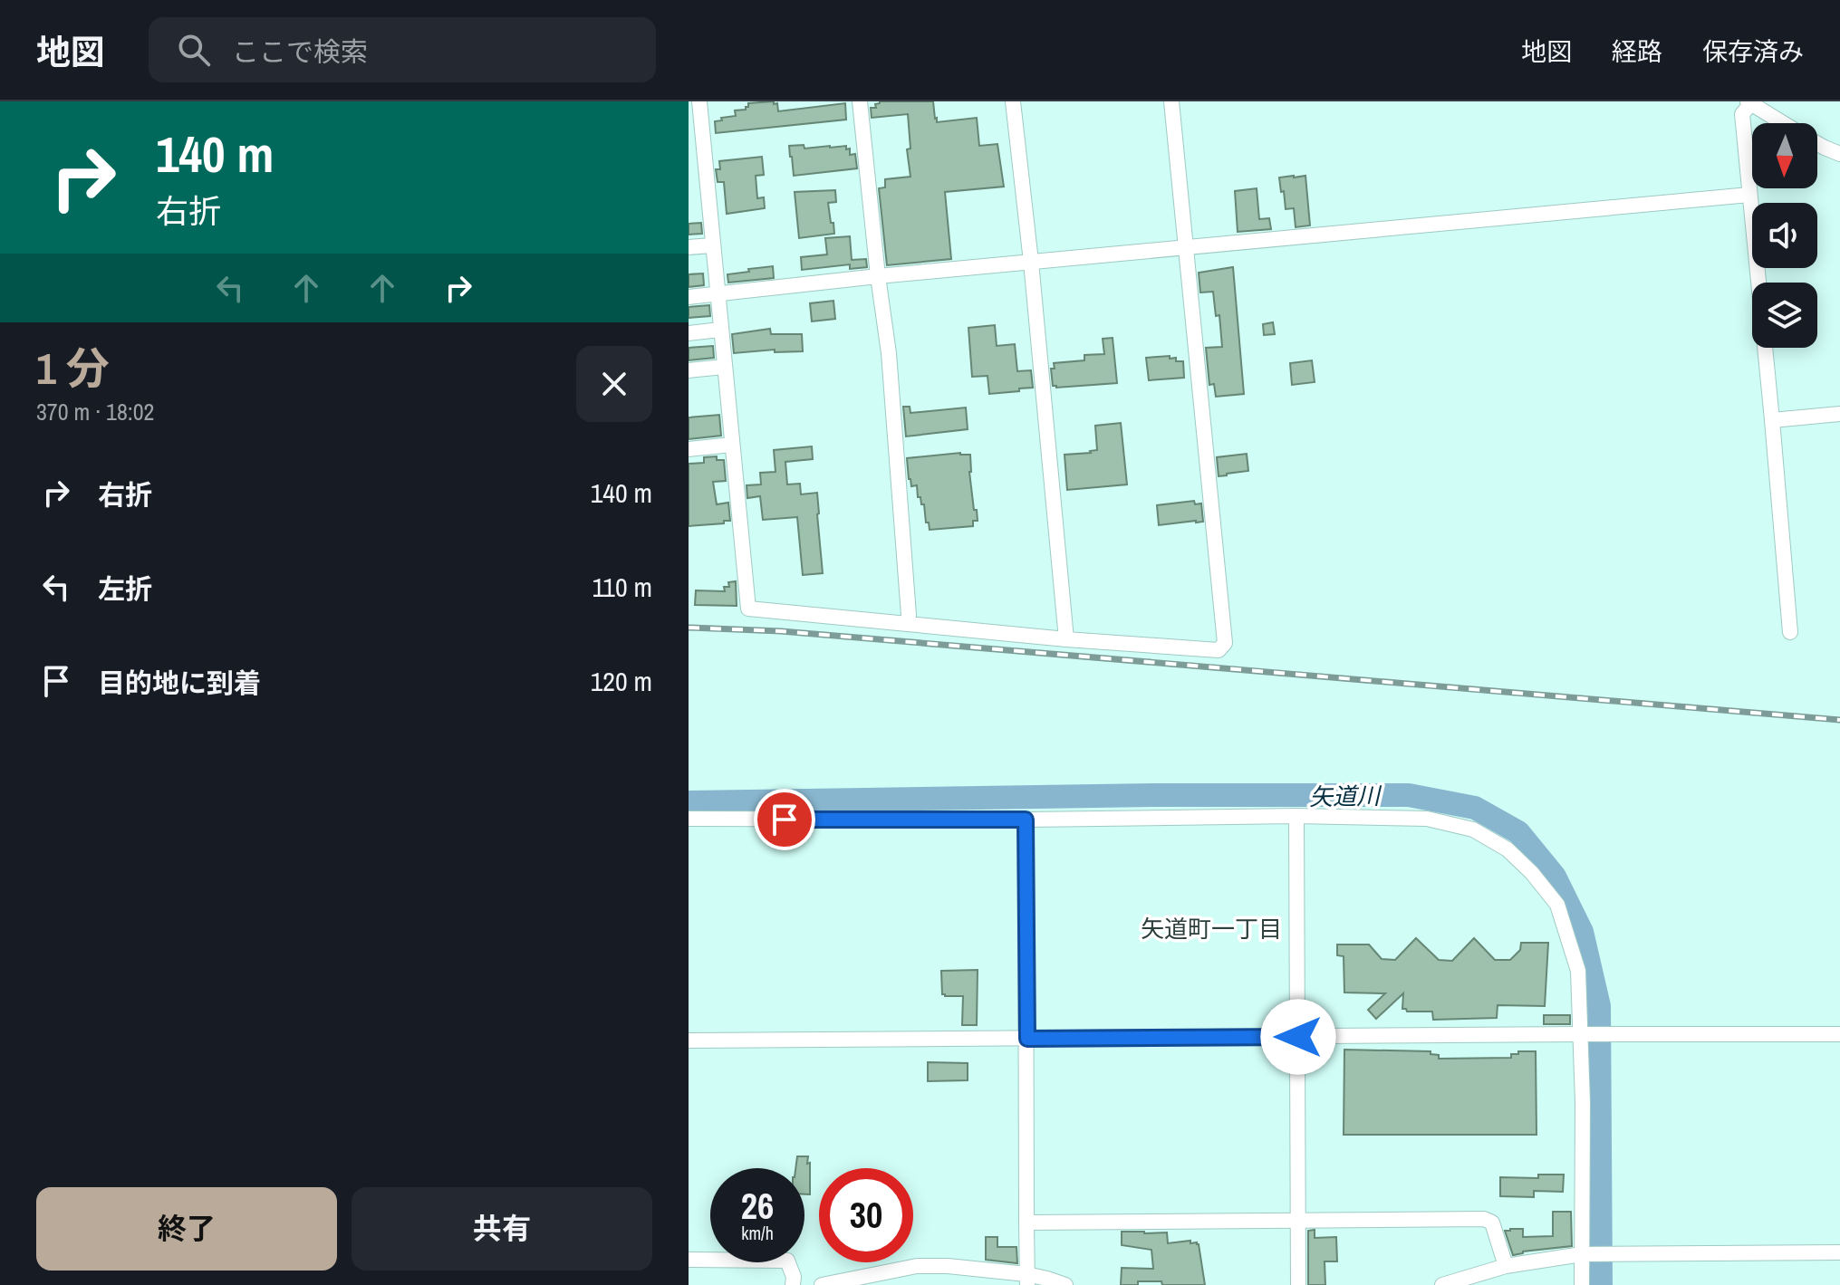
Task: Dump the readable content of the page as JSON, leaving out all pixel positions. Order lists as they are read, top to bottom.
{
  "districts": ["矢道町一丁目"],
  "water": ["矢道川"],
  "north": "bottom",
  "page": {
    "header": "地図",
    "search": "ここで検索",
    "nav": ["地図", "経路", "保存済み"],
    "turn": ["140 m", "右折"],
    "heading": ["1 分", "370 m · 18:02"],
    "list": [
      {
        "name": "右折",
        "value": "140 m"
      },
      {
        "name": "左折",
        "value": "110 m"
      },
      {
        "name": "目的地に到着",
        "value": "120 m"
      }
    ],
    "speed": "26 km/h",
    "limit": "30",
    "buttons": ["終了", "共有"]
  }
}
